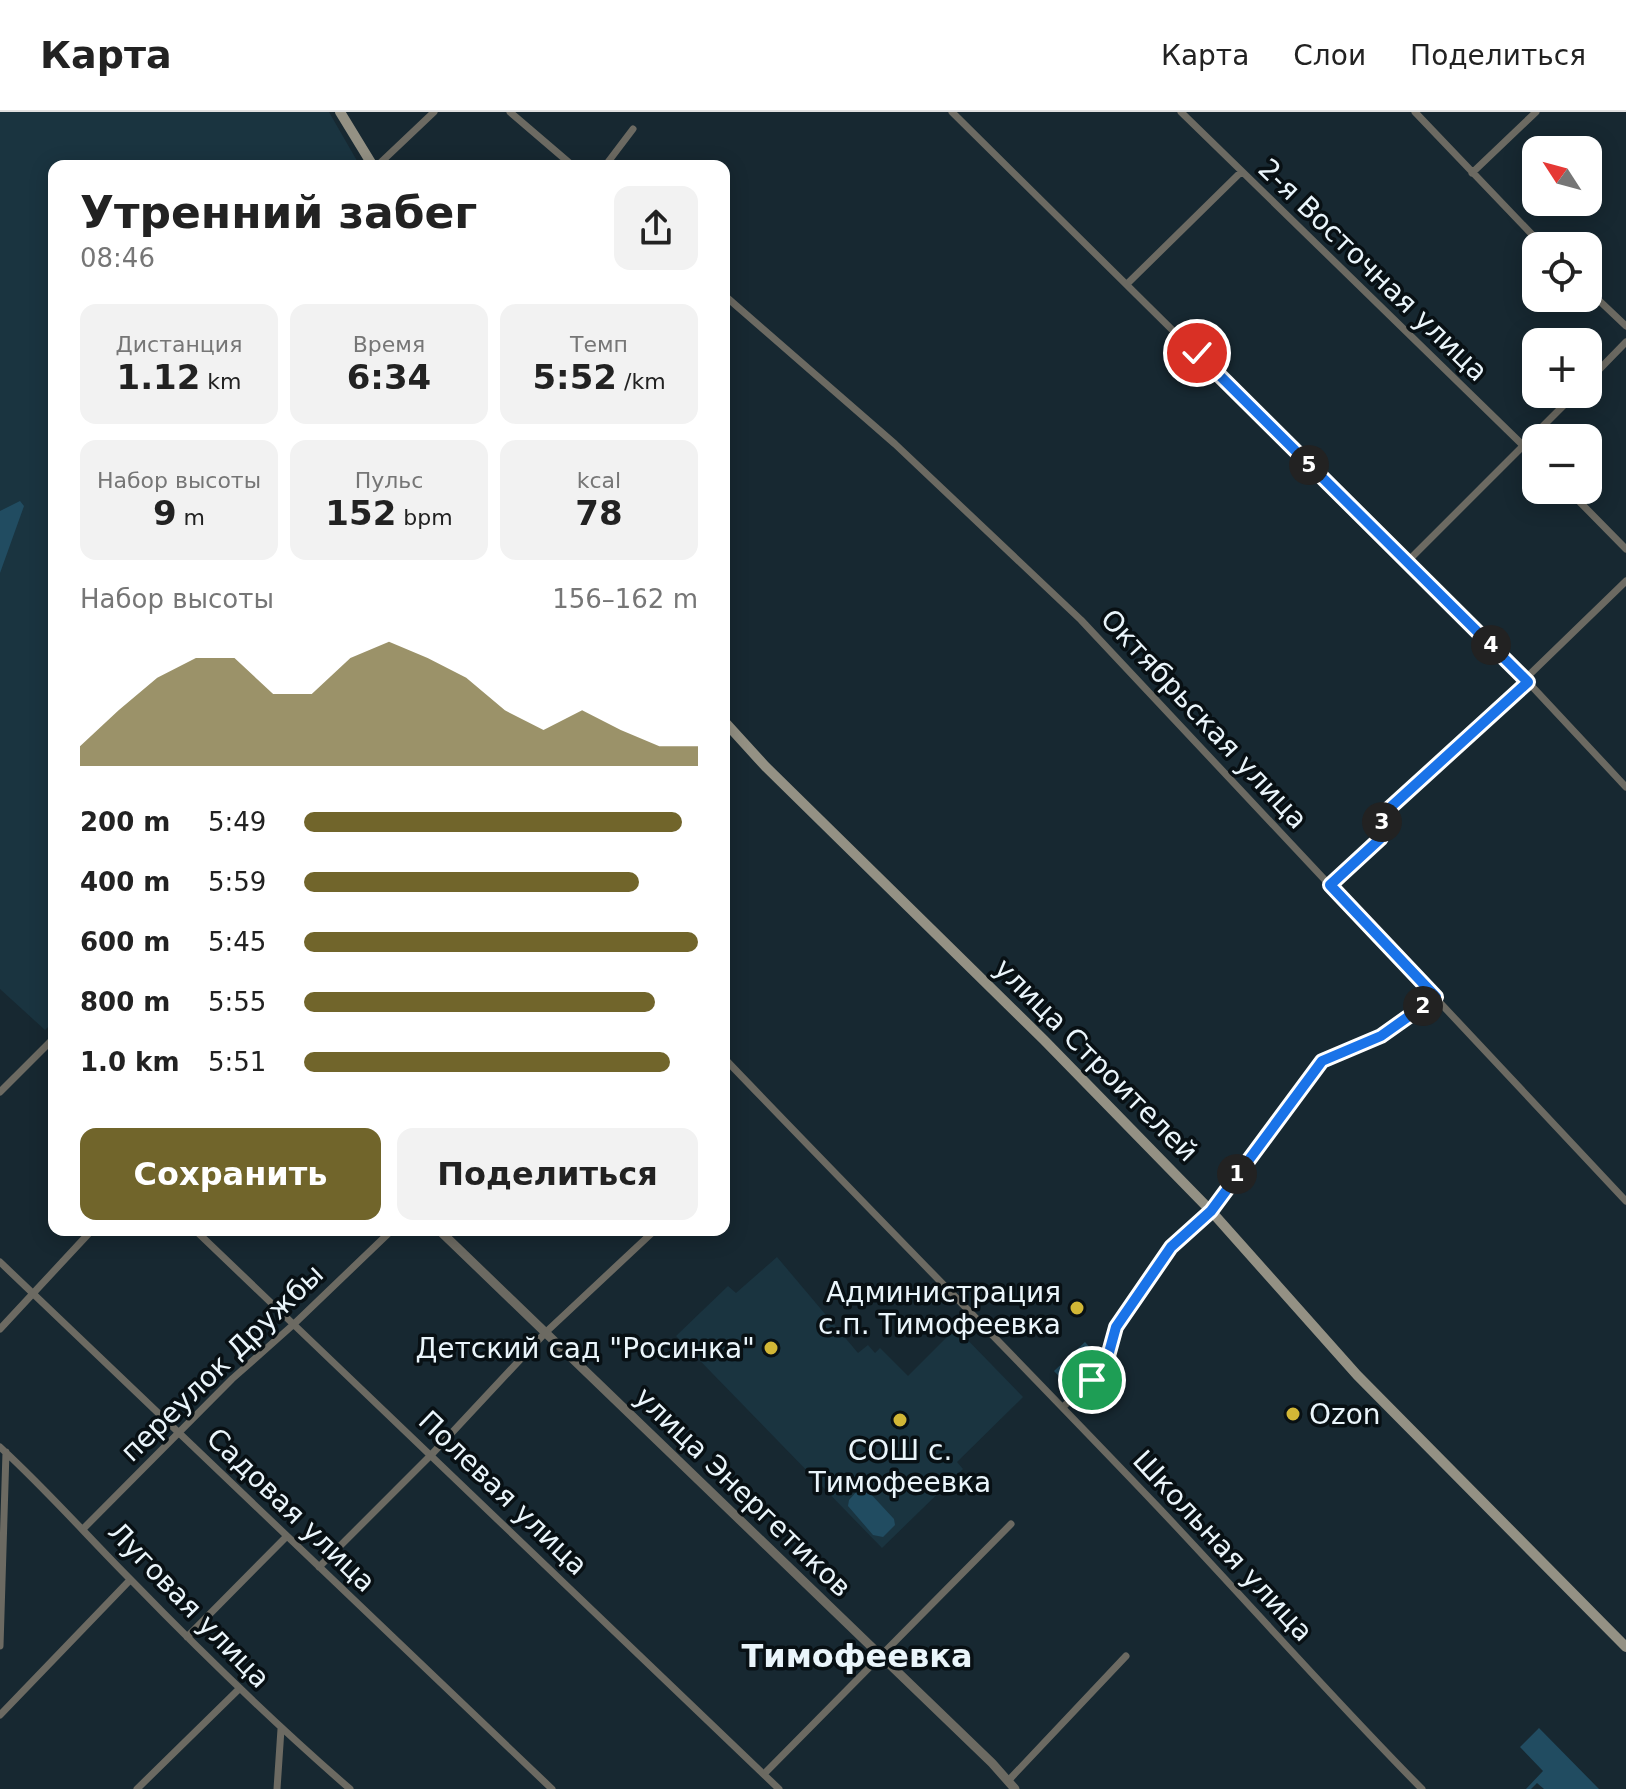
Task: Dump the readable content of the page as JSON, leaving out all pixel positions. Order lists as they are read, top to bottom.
{
  "streets": {
    "main road": ["улица Строителей"],
    "street": [
      "2-я Восточная улица",
      "Октябрьская улица",
      "переулок Дружбы",
      "улица Энергетиков",
      "Полевая улица",
      "Садовая улица",
      "Школьная улица",
      "Луговая улица"
    ]
  },
  "crossings": [
    ["переулок Дружбы", "Полевая улица"],
    ["переулок Дружбы", "Садовая улица"],
    ["переулок Дружбы", "Луговая улица"]
  ],
  "districts": ["Тимофеевка"],
  "places": [
    "Администрация с.п. Тимофеевка",
    "Детский сад \"Росинка\"",
    "Ozon",
    "СОШ с. Тимофеевка"
  ],
  "north": "top left",
  "page": {
    "header": "Карта",
    "nav": ["Карта", "Слои", "Поделиться"],
    "map_buttons": ["+", "−"],
    "heading": ["Утренний забег", "08:46"],
    "stats": [
      ["Дистанция", "1.12 km"],
      ["Время", "6:34"],
      ["Темп", "5:52 /km"],
      ["Набор высоты", "9 m"],
      ["Пульс", "152 bpm"],
      ["kcal", "78"]
    ],
    "pins": [
      "5",
      "4",
      "3",
      "2",
      "1"
    ],
    "chart": ["Набор высоты", "156–162 m"],
    "list": [
      {
        "name": "200 m",
        "note": "5:49"
      },
      {
        "name": "400 m",
        "note": "5:59"
      },
      {
        "name": "600 m",
        "note": "5:45"
      },
      {
        "name": "800 m",
        "note": "5:55"
      },
      {
        "name": "1.0 km",
        "note": "5:51"
      }
    ],
    "buttons": ["Сохранить", "Поделиться"]
  }
}
